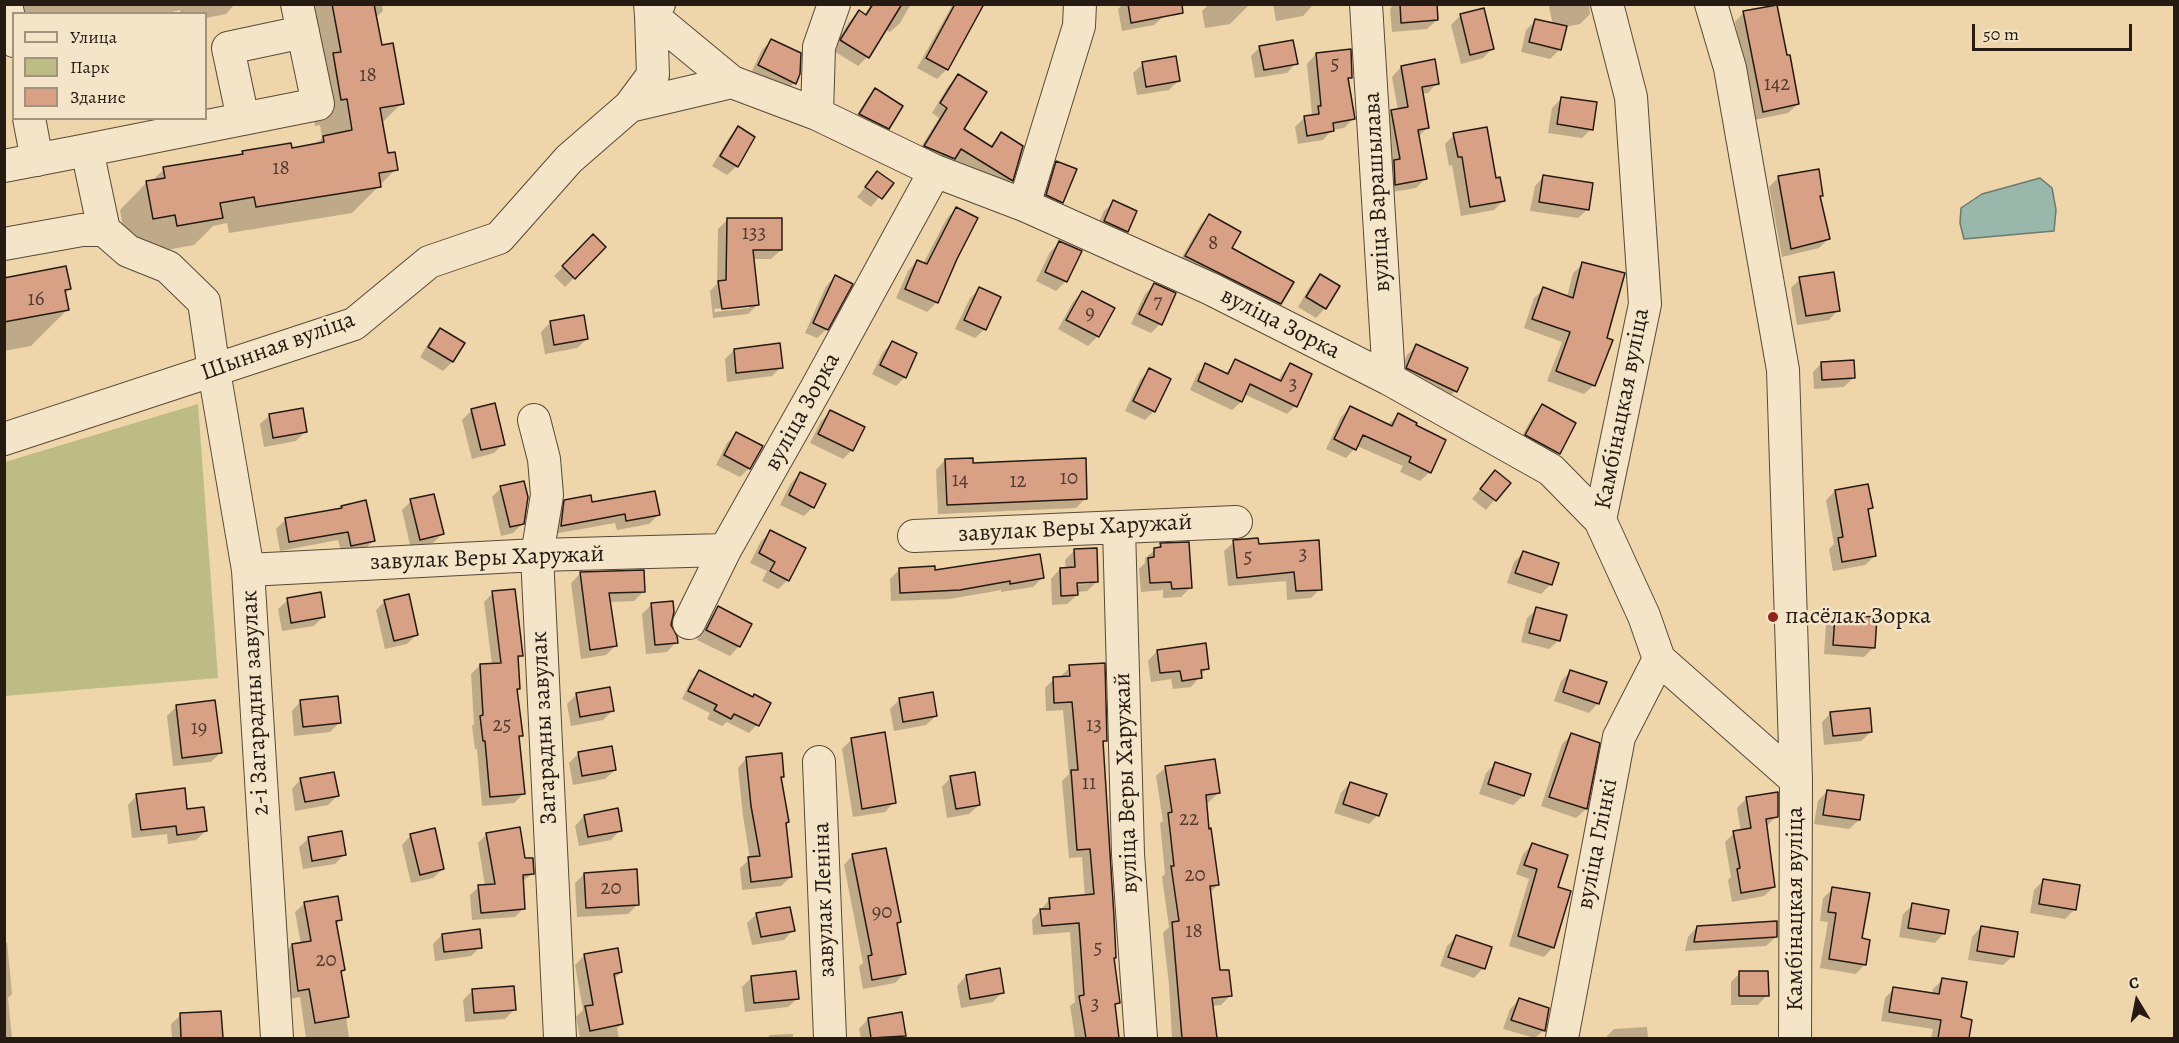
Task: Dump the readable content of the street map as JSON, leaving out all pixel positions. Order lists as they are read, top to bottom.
{
  "streets": {
    "street": [
      "вуліца Варашылава",
      "вуліца Зорка",
      "Шынная вуліца",
      "Камбінацкая вуліца",
      "завулак Веры Харужай",
      "2-і Загарадны завулак",
      "Загарадны завулак",
      "вуліца Веры Харужай",
      "вуліца Глінкі",
      "завулак Леніна"
    ]
  },
  "crossings": [
    ["вуліца Варашылава", "вуліца Зорка"],
    ["вуліца Зорка", "Шынная вуліца"],
    ["вуліца Зорка", "Камбінацкая вуліца"],
    ["вуліца Зорка", "завулак Веры Харужай"],
    ["Шынная вуліца", "2-і Загарадны завулак"],
    ["Камбінацкая вуліца", "вуліца Глінкі"],
    ["завулак Веры Харужай", "2-і Загарадны завулак"],
    ["завулак Веры Харужай", "Загарадны завулак"],
    ["завулак Веры Харужай", "вуліца Веры Харужай"]
  ],
  "places": ["пасёлак Зорка"],
  "house_numbers": [
    "5",
    "18",
    "142",
    "18",
    "133",
    "8",
    "16",
    "7",
    "9",
    "3",
    "10",
    "14",
    "12",
    "3",
    "5",
    "25",
    "13",
    "19",
    "11",
    "22",
    "20",
    "20",
    "90",
    "18",
    "5",
    "20",
    "3"
  ],
  "legend": ["Улица", "Парк", "Здание"],
  "scale_bar": "50 m",
  "north": "top"
}
